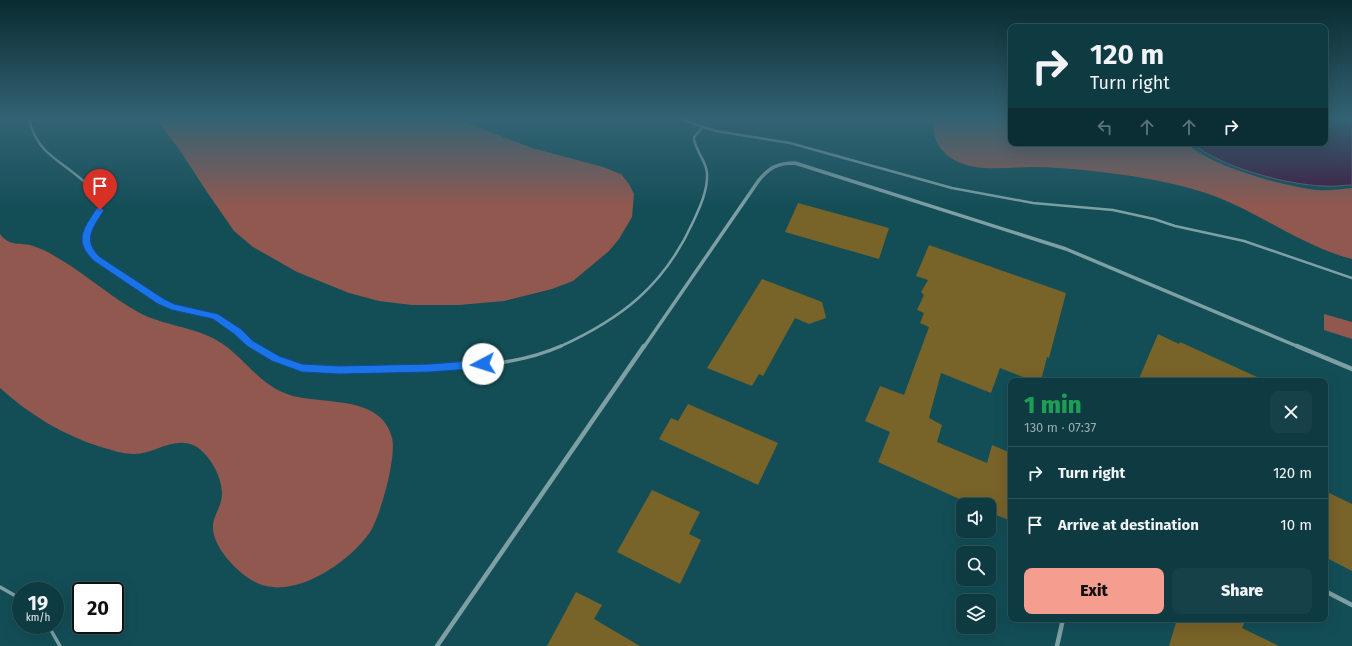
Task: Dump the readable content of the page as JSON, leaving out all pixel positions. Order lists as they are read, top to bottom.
{
  "page": {
    "turn": ["120 m", "Turn right"],
    "heading": ["1 min", "130 m · 07:37"],
    "list": [
      {
        "name": "Turn right",
        "value": "120 m"
      },
      {
        "name": "Arrive at destination",
        "value": "10 m"
      }
    ],
    "buttons": ["Exit", "Share"],
    "speed": "19 km/h",
    "limit": "20"
  }
}
